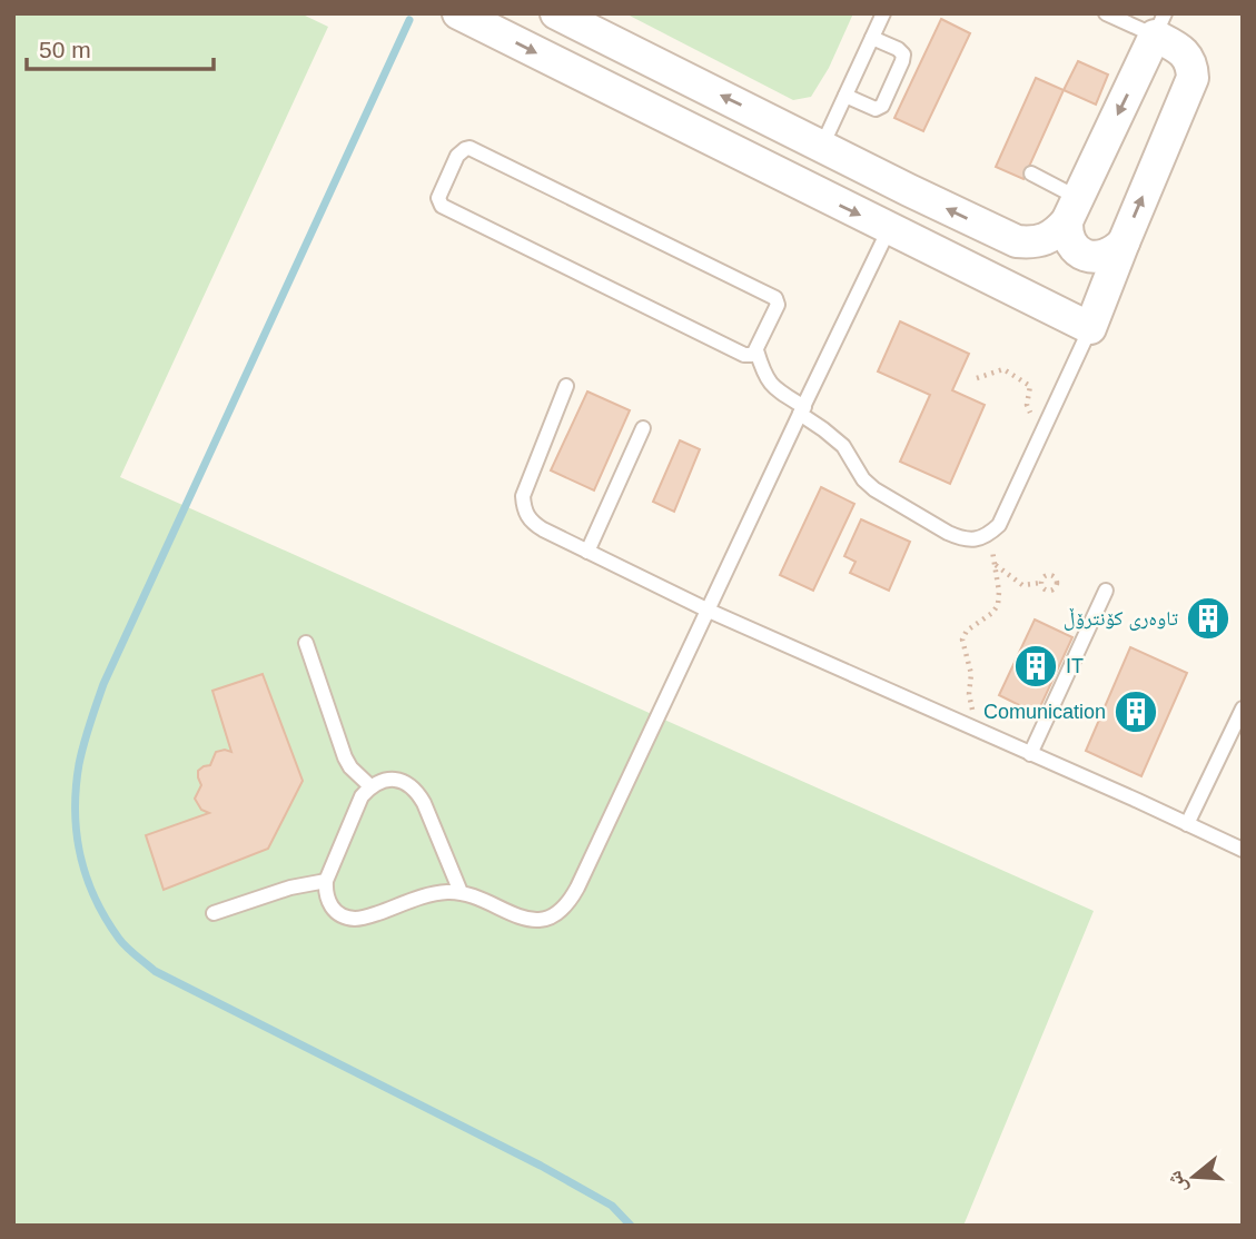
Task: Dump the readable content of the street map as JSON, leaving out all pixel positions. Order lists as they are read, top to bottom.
{
  "places": {
    "building": ["تاوەری کۆنترۆڵ", "IT", "Comunication"]
  },
  "scale_bar": "50 m",
  "north": "left"
}
